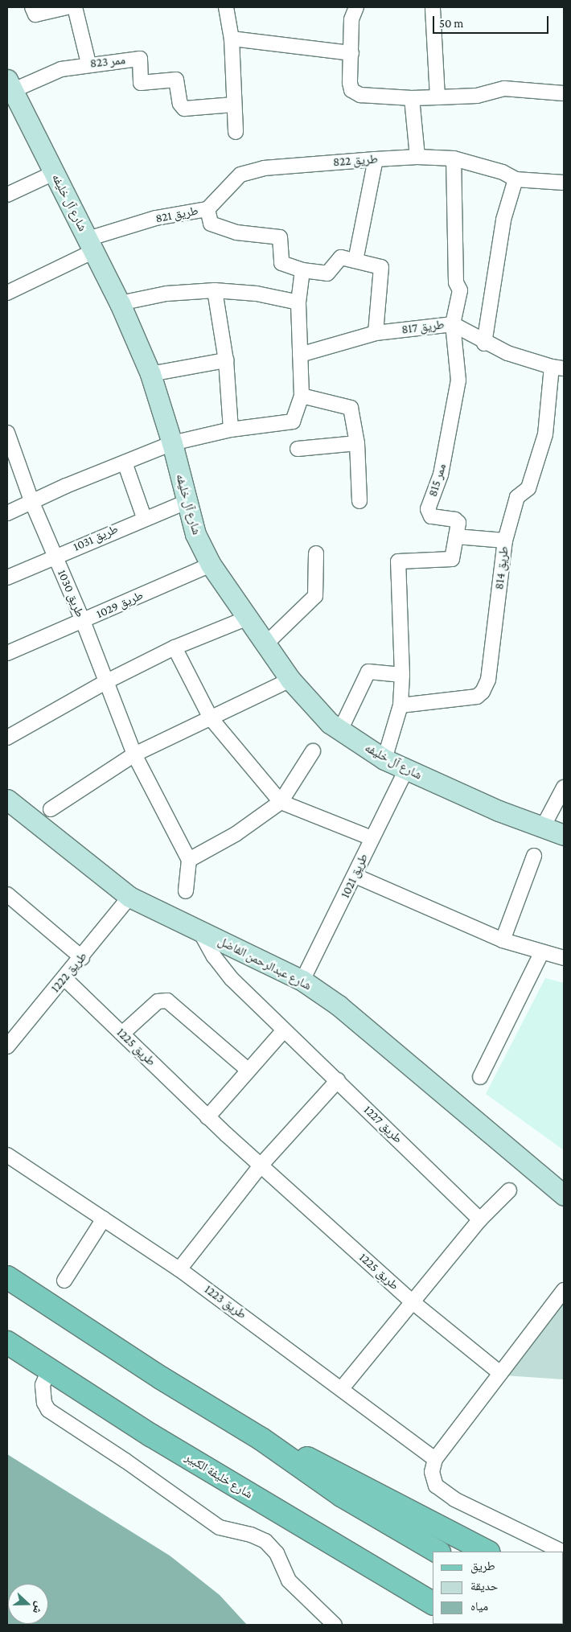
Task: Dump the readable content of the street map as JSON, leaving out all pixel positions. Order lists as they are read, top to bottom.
{
  "streets": {
    "main road": ["شارع خليفة الكبير"],
    "street": [
      "ممر 823",
      "طريق 822",
      "شارع آل خليفه",
      "طريق 821",
      "طريق 817",
      "ممر 815",
      "طريق 1031",
      "طريق 814",
      "طريق 1030",
      "طريق 1029",
      "طريق 1021",
      "شارع عبدالرحمن الفاضل",
      "طريق 1222",
      "طريق 1225",
      "طريق 1227",
      "طريق 1223"
    ]
  },
  "crossings": [
    ["ممر 823", "شارع آل خليفه"],
    ["طريق 822", "طريق 821"],
    ["شارع آل خليفه", "طريق 821"],
    ["شارع آل خليفه", "طريق 1031"],
    ["شارع آل خليفه", "طريق 1029"],
    ["شارع آل خليفه", "طريق 1021"],
    ["طريق 817", "ممر 815"],
    ["طريق 817", "طريق 814"],
    ["طريق 1031", "طريق 1030"],
    ["طريق 1030", "طريق 1029"],
    ["طريق 1021", "شارع عبدالرحمن الفاضل"],
    ["شارع عبدالرحمن الفاضل", "طريق 1222"],
    ["شارع عبدالرحمن الفاضل", "طريق 1227"],
    ["طريق 1222", "طريق 1225"]
  ],
  "legend": ["طريق", "حديقة", "مياه"],
  "scale_bar": "50 m",
  "north": "right"
}
